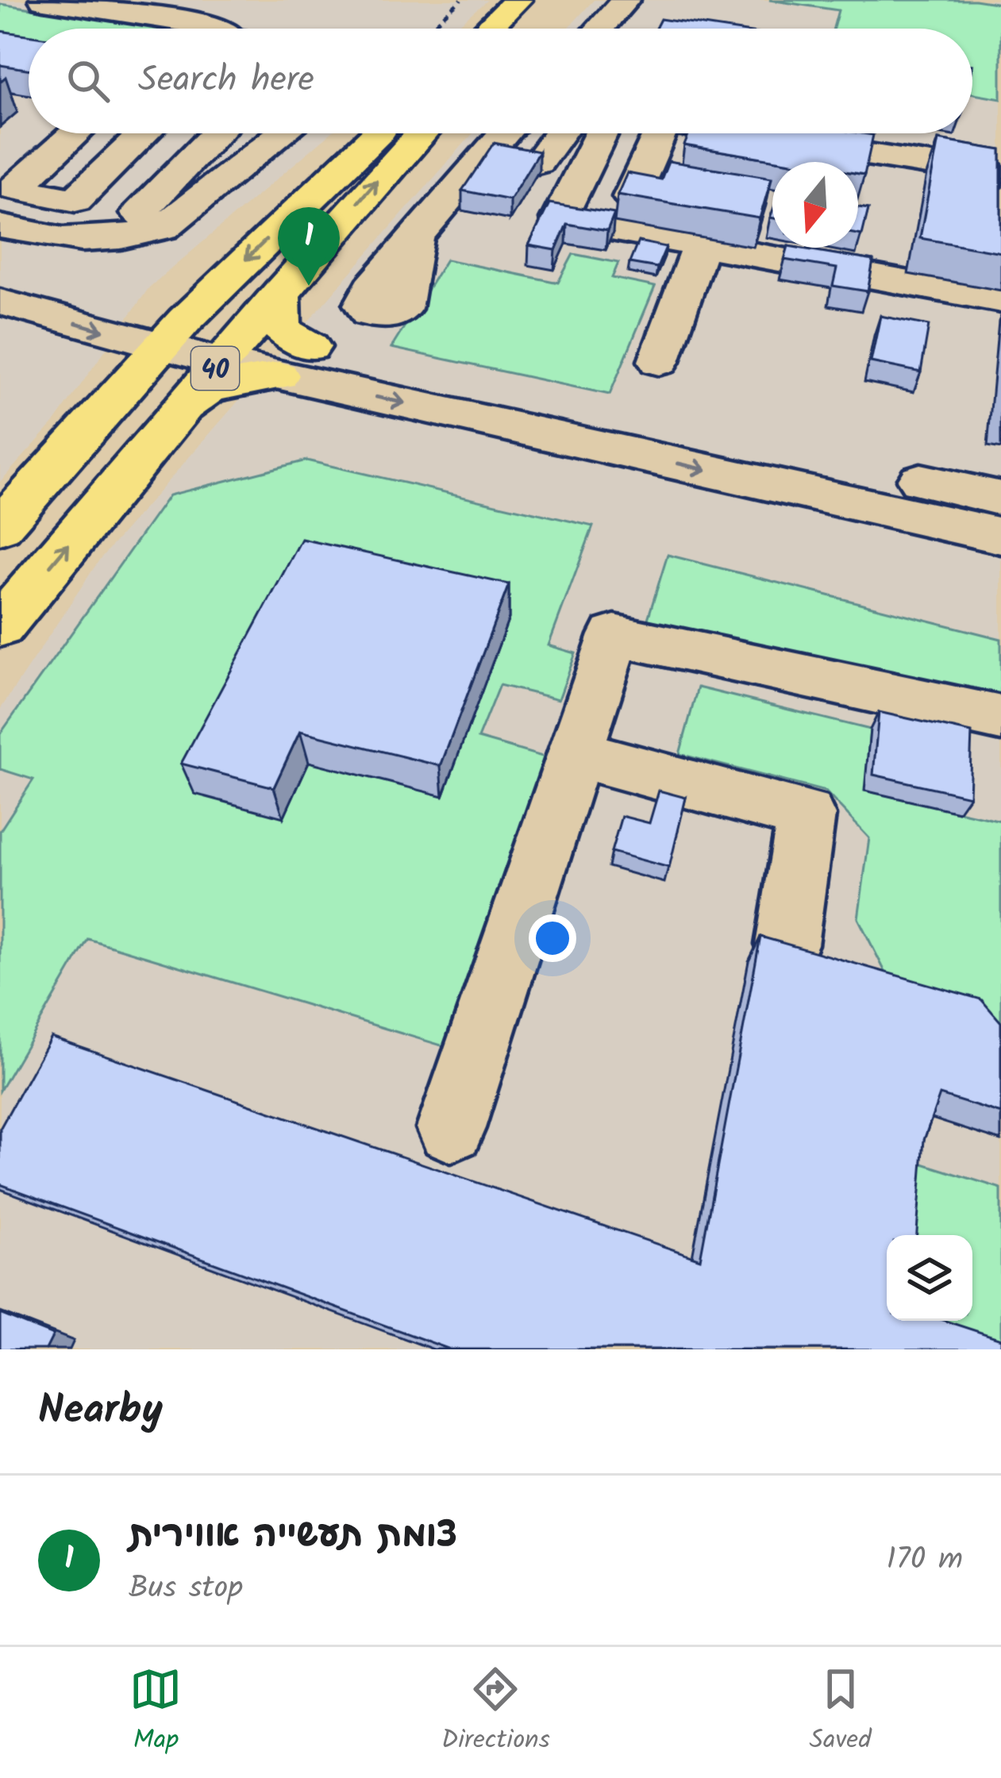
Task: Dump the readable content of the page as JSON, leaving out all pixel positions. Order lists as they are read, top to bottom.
{
  "streets": {
    "highway": ["40"]
  },
  "north": "bottom",
  "page": {
    "search": "Search here",
    "pins": "1",
    "heading": "Nearby",
    "list": [
      {
        "mark": "1",
        "name": "צומת תעשייה אווירית",
        "note": "Bus stop",
        "value": "170 m"
      }
    ],
    "nav": ["Map", "Directions", "Saved"]
  }
}
